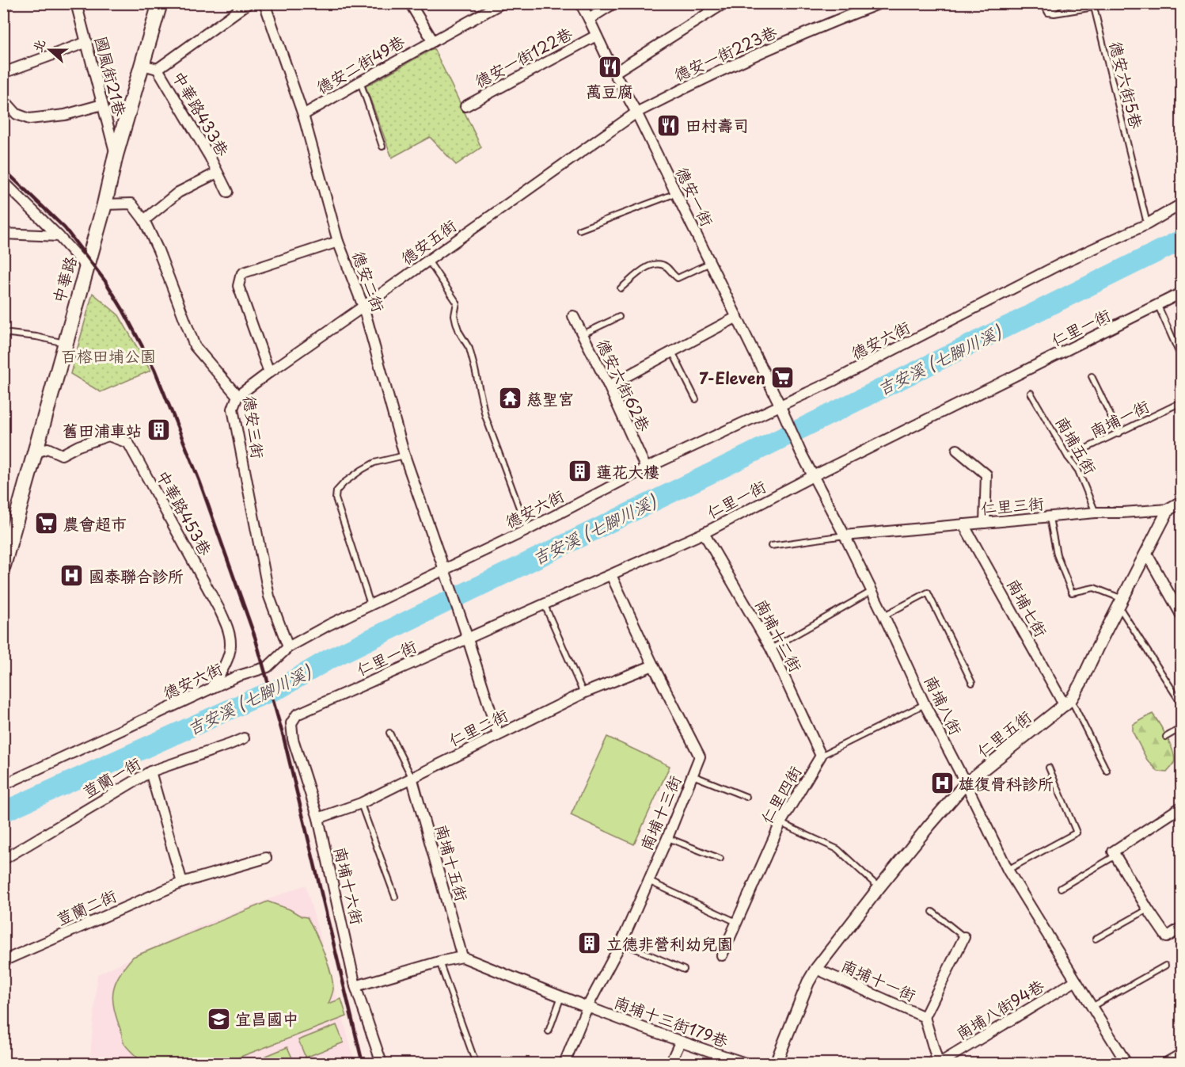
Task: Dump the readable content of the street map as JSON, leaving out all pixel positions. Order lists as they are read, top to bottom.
{
  "streets": {
    "main road": ["中華路"],
    "street": [
      "德安一街223巷",
      "德安一街122巷",
      "德安二街49巷",
      "國風街21巷",
      "中華路433巷",
      "德安一街",
      "德安五街",
      "德安二街",
      "仁里一街",
      "德安六街",
      "德安六街62巷",
      "德安三街",
      "仁里三街",
      "中華路453巷",
      "南埔七街",
      "南埔十二街",
      "南埔八街",
      "仁里二街",
      "仁里五街",
      "荳蘭一街",
      "仁里四街",
      "南埔十三街",
      "南埔十五街",
      "南埔十六街",
      "荳蘭二街",
      "南埔十一街",
      "南埔八街94巷",
      "南埔十三街179巷"
    ],
    "lane": ["德安六街5巷", "南埔一街", "南埔五街"]
  },
  "crossings": [
    ["德安一街223巷", "德安一街"],
    ["德安一街223巷", "德安五街"],
    ["德安一街122巷", "德安一街"],
    ["德安二街49巷", "德安二街"],
    ["國風街21巷", "中華路"],
    ["德安六街5巷", "德安六街"],
    ["中華路433巷", "德安三街"],
    ["德安一街", "德安五街"],
    ["德安一街", "德安六街"],
    ["德安一街", "南埔八街"],
    ["德安五街", "德安二街"],
    ["德安五街", "德安三街"],
    ["中華路", "德安三街"],
    ["中華路", "中華路453巷"],
    ["德安二街", "仁里一街"],
    ["德安二街", "德安六街"],
    ["德安二街", "仁里二街"],
    ["仁里一街", "南埔十二街"],
    ["仁里一街", "南埔八街"],
    ["仁里一街", "南埔十三街"],
    ["仁里一街", "南埔十六街"],
    ["德安六街", "德安六街62巷"],
    ["德安六街", "德安三街"],
    ["德安六街", "中華路453巷"],
    ["南埔一街", "南埔五街"],
    ["南埔五街", "仁里三街"],
    ["仁里三街", "南埔七街"],
    ["仁里三街", "南埔八街"],
    ["仁里三街", "仁里五街"],
    ["南埔七街", "仁里五街"],
    ["南埔十二街", "仁里四街"],
    ["南埔八街", "仁里五街"],
    ["南埔八街", "南埔八街94巷"],
    ["仁里二街", "南埔十三街"],
    ["仁里二街", "南埔十五街"],
    ["仁里二街", "南埔十六街"],
    ["仁里五街", "南埔十一街"],
    ["南埔十三街", "南埔十三街179巷"],
    ["南埔十五街", "南埔十三街179巷"]
  ],
  "water": ["吉安溪 (七腳川溪)"],
  "parks": ["百榕田埔公園"],
  "places": {
    "restaurant": ["萬豆腐", "田村壽司"],
    "supermarket": ["7-Eleven", "農會超市"],
    "temple": ["慈聖宮"],
    "building": ["舊田浦車站", "蓮花大樓", "立德非營利幼兒園"],
    "hospital": ["國泰聯合診所", "雄復骨科診所"],
    "school or university": ["宜昌國中"]
  },
  "north": "left"
}
